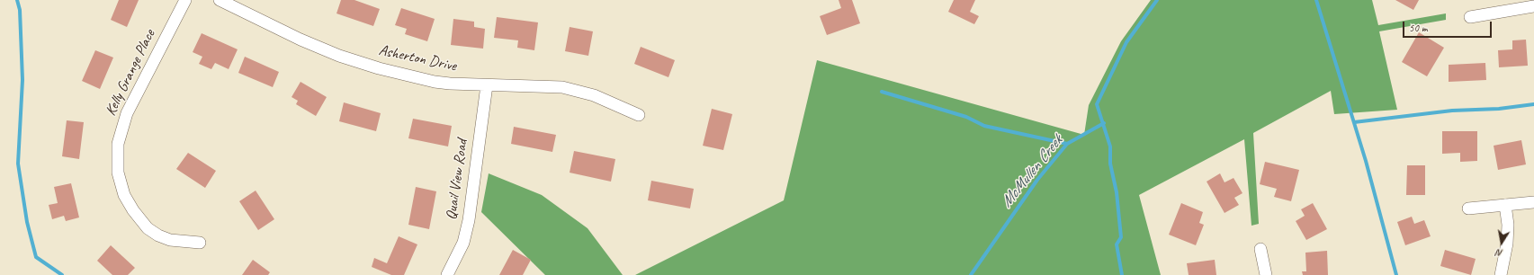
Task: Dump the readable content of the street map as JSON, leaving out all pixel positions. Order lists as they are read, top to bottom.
{
  "streets": {
    "street": ["Asherton Drive", "Kelly Grange Place", "Quail View Road"]
  },
  "crossings": [
    ["Asherton Drive", "Quail View Road"]
  ],
  "water": ["McMullen Creek"],
  "scale_bar": "50 m",
  "north": "bottom"
}
